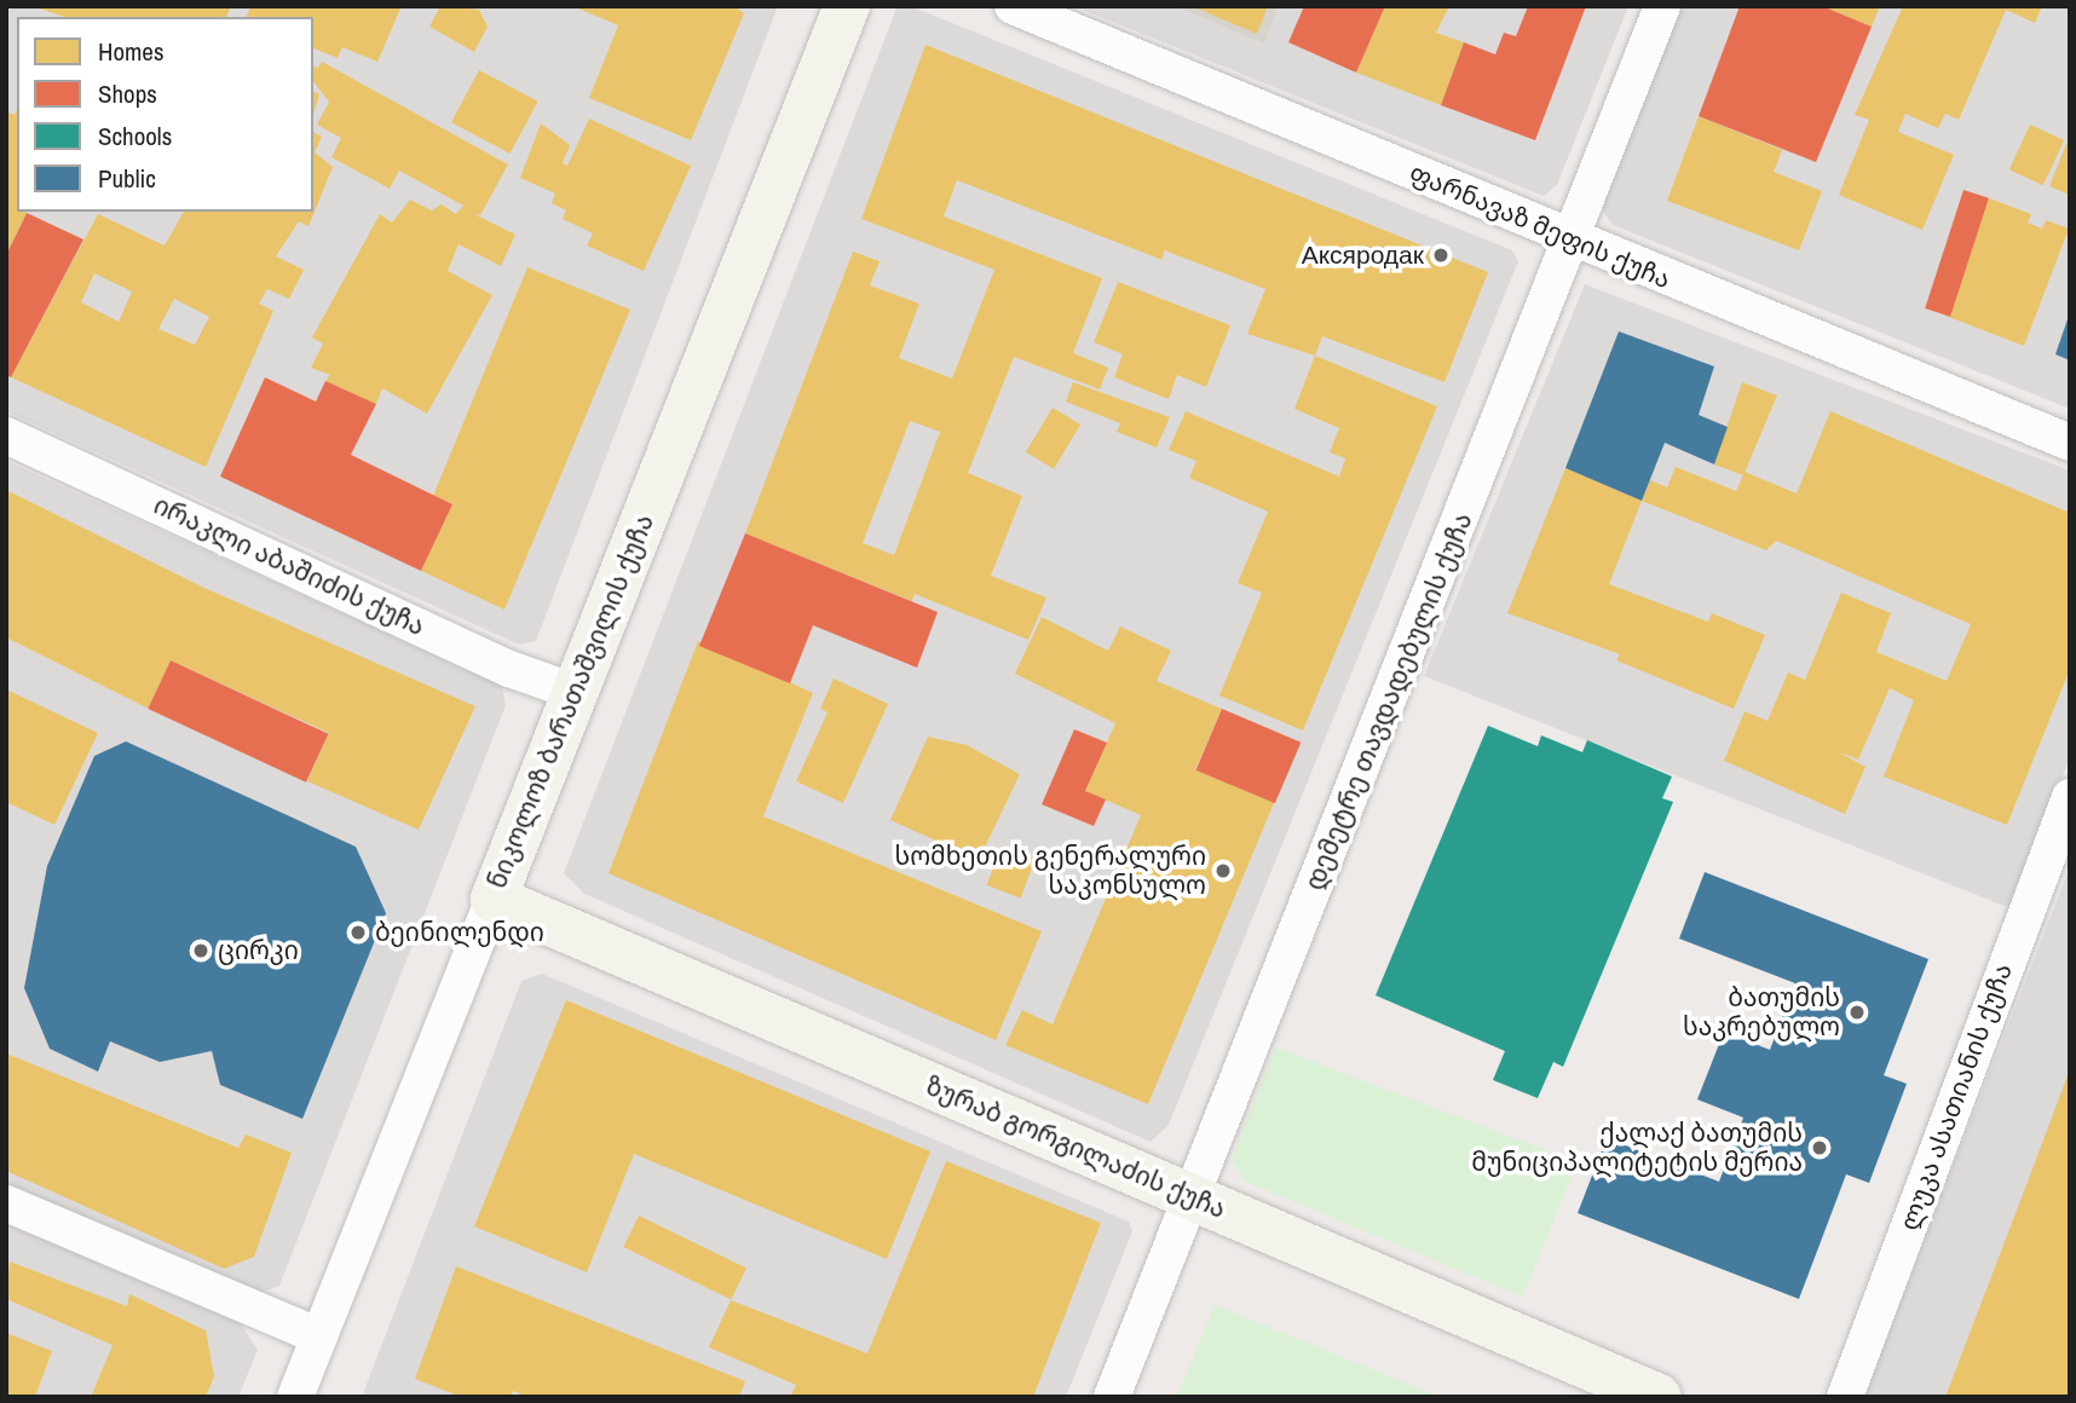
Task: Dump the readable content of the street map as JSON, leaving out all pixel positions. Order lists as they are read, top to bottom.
{
  "streets": {
    "street": [
      "ფარნავაზ მეფის ქუჩა",
      "ირაკლი აბაშიძის ქუჩა",
      "ნიკოლოზ ბარათაშვილის ქუჩა",
      "დემეტრე თავდადებულის ქუჩა",
      "ლუკა ასათიანის ქუჩა",
      "ზურაბ გორგილაძის ქუჩა"
    ]
  },
  "crossings": [
    ["ფარნავაზ მეფის ქუჩა", "დემეტრე თავდადებულის ქუჩა"],
    ["ირაკლი აბაშიძის ქუჩა", "ნიკოლოზ ბარათაშვილის ქუჩა"],
    ["ნიკოლოზ ბარათაშვილის ქუჩა", "ზურაბ გორგილაძის ქუჩა"],
    ["დემეტრე თავდადებულის ქუჩა", "ზურაბ გორგილაძის ქუჩა"]
  ],
  "places": [
    "Аксяродак",
    "სომხეთის გენერალური საკონსულო",
    "ბეინილენდი",
    "ცირკი",
    "ბათუმის საკრებულო",
    "ქალაქ ბათუმის მუნიციპალიტეტის მერია"
  ],
  "legend": [
    "Homes",
    "Shops",
    "Schools",
    "Public"
  ]
}
